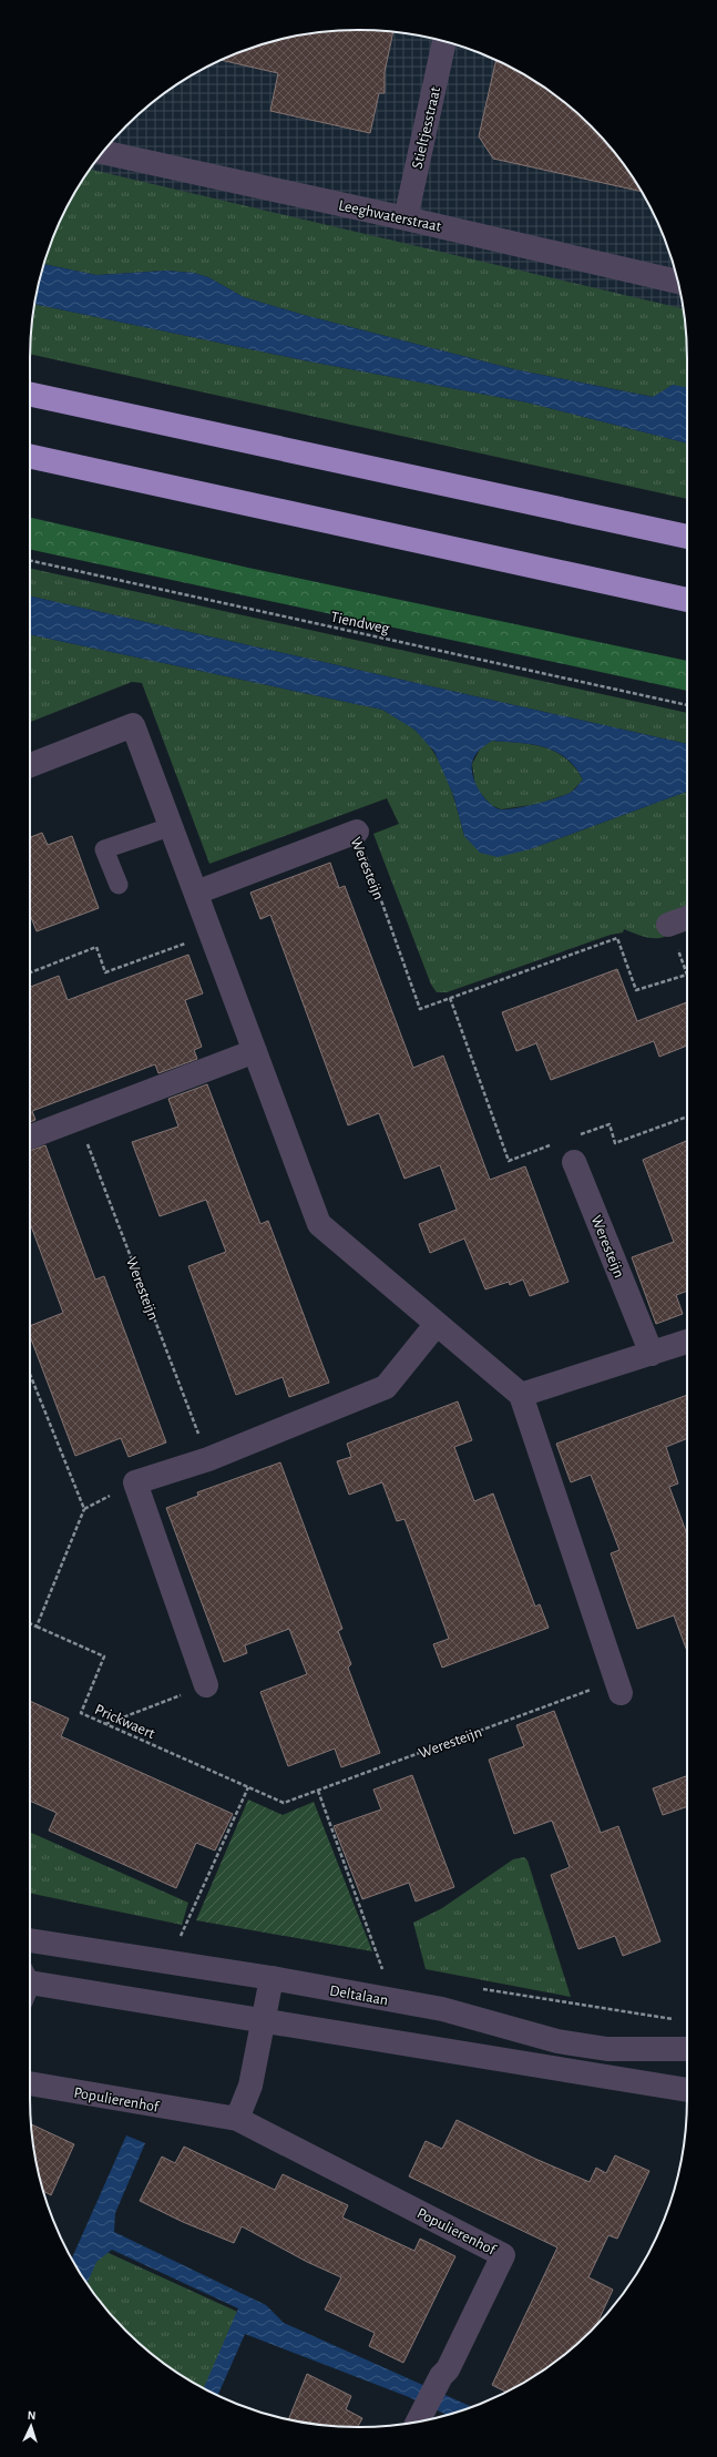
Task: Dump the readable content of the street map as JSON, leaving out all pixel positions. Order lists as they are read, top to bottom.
{
  "streets": {
    "street": [
      "Stieltjesstraat",
      "Leeghwaterstraat",
      "Weresteijn",
      "Deltalaan",
      "Populierenhof"
    ],
    "path": ["Tiendweg", "Prickwaert"]
  },
  "crossings": [
    ["Stieltjesstraat", "Leeghwaterstraat"],
    ["Weresteijn", "Prickwaert"]
  ],
  "north": "top"
}
